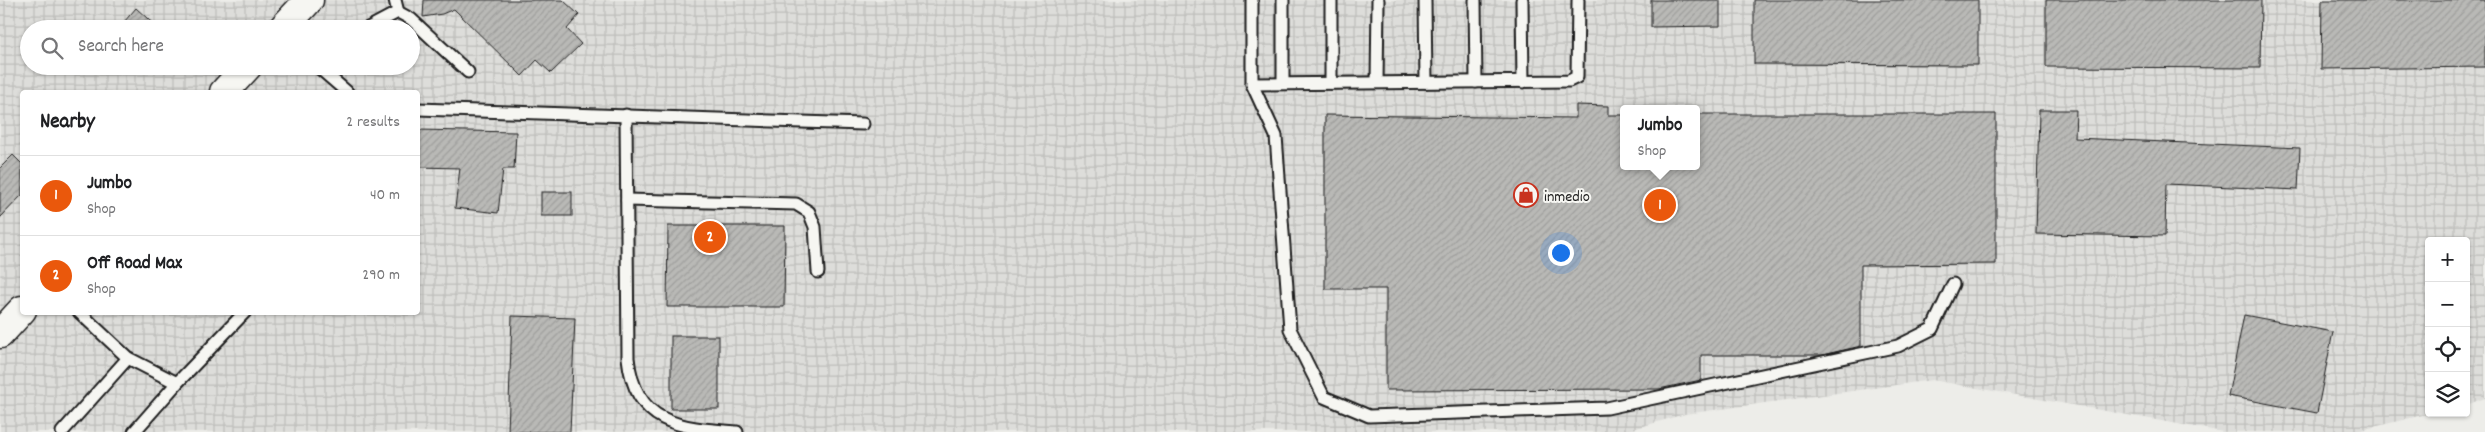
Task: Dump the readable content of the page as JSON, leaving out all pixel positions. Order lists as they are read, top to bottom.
{
  "places": {
    "shop": ["inmedio"]
  },
  "page": {
    "search": "Search here",
    "heading": ["Nearby", "2 results"],
    "popup": ["Jumbo", "Shop"],
    "list": [
      {
        "mark": "1",
        "name": "Jumbo",
        "note": "Shop",
        "value": "40 m"
      },
      {
        "mark": "2",
        "name": "Off Road Max",
        "note": "Shop",
        "value": "290 m"
      }
    ],
    "pins": ["1", "2"],
    "map_buttons": ["+", "−"]
  }
}
